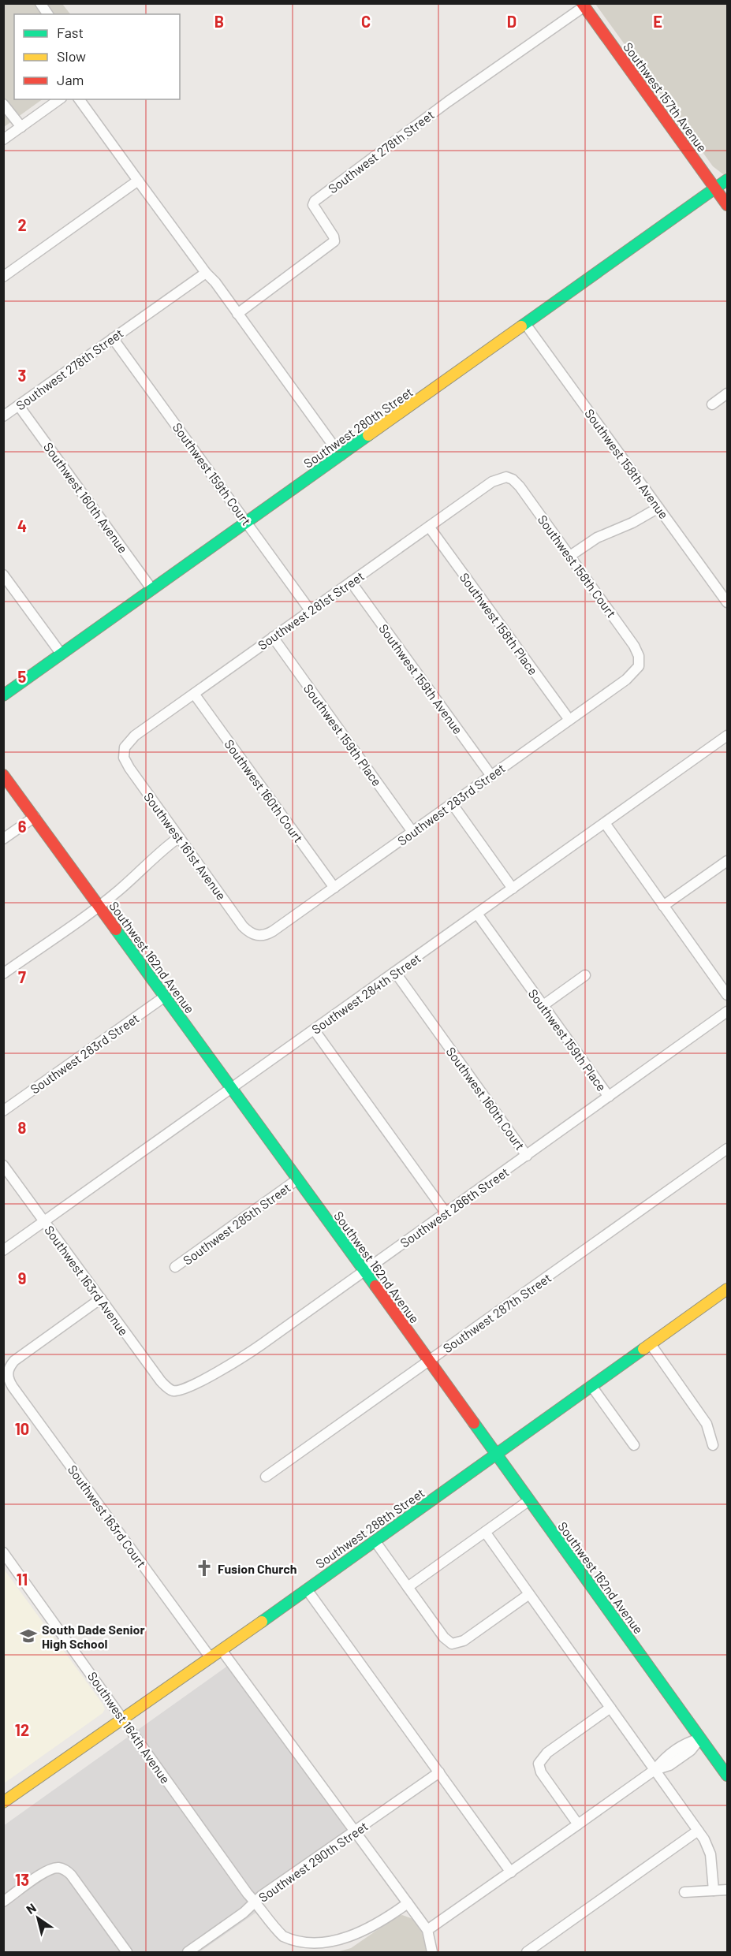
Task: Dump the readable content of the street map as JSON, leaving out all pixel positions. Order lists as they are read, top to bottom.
{
  "streets": {
    "street": [
      "Southwest 157th Avenue",
      "Southwest 278th Street",
      "Southwest 280th Street",
      "Southwest 158th Avenue",
      "Southwest 159th Court",
      "Southwest 160th Avenue",
      "Southwest 158th Court",
      "Southwest 281st Street",
      "Southwest 158th Place",
      "Southwest 159th Avenue",
      "Southwest 159th Place",
      "Southwest 160th Court",
      "Southwest 283rd Street",
      "Southwest 161st Avenue",
      "Southwest 162nd Avenue",
      "Southwest 284th Street",
      "Southwest 286th Street",
      "Southwest 285th Street",
      "Southwest 163rd Avenue",
      "Southwest 287th Street",
      "Southwest 163rd Court",
      "Southwest 288th Street",
      "Southwest 164th Avenue",
      "Southwest 290th Street"
    ]
  },
  "crossings": [
    ["Southwest 157th Avenue", "Southwest 278th Street"],
    ["Southwest 157th Avenue", "Southwest 280th Street"],
    ["Southwest 278th Street", "Southwest 159th Court"],
    ["Southwest 278th Street", "Southwest 160th Avenue"],
    ["Southwest 280th Street", "Southwest 158th Avenue"],
    ["Southwest 280th Street", "Southwest 159th Court"],
    ["Southwest 280th Street", "Southwest 160th Avenue"],
    ["Southwest 159th Court", "Southwest 281st Street"],
    ["Southwest 158th Court", "Southwest 281st Street"],
    ["Southwest 158th Court", "Southwest 283rd Street"],
    ["Southwest 281st Street", "Southwest 158th Place"],
    ["Southwest 281st Street", "Southwest 159th Avenue"],
    ["Southwest 281st Street", "Southwest 159th Place"],
    ["Southwest 281st Street", "Southwest 160th Court"],
    ["Southwest 281st Street", "Southwest 161st Avenue"],
    ["Southwest 158th Place", "Southwest 283rd Street"],
    ["Southwest 159th Avenue", "Southwest 283rd Street"],
    ["Southwest 159th Place", "Southwest 283rd Street"],
    ["Southwest 159th Place", "Southwest 284th Street"],
    ["Southwest 159th Place", "Southwest 286th Street"],
    ["Southwest 160th Court", "Southwest 283rd Street"],
    ["Southwest 160th Court", "Southwest 284th Street"],
    ["Southwest 160th Court", "Southwest 286th Street"],
    ["Southwest 283rd Street", "Southwest 161st Avenue"],
    ["Southwest 283rd Street", "Southwest 162nd Avenue"],
    ["Southwest 162nd Avenue", "Southwest 284th Street"],
    ["Southwest 162nd Avenue", "Southwest 286th Street"],
    ["Southwest 162nd Avenue", "Southwest 285th Street"],
    ["Southwest 162nd Avenue", "Southwest 287th Street"],
    ["Southwest 162nd Avenue", "Southwest 288th Street"],
    ["Southwest 284th Street", "Southwest 163rd Avenue"],
    ["Southwest 286th Street", "Southwest 163rd Avenue"],
    ["Southwest 163rd Avenue", "Southwest 163rd Court"],
    ["Southwest 163rd Court", "Southwest 288th Street"],
    ["Southwest 288th Street", "Southwest 164th Avenue"],
    ["Southwest 164th Avenue", "Southwest 290th Street"]
  ],
  "places": {
    "church": ["Fusion Church"],
    "school or university": ["South Dade Senior High School"]
  },
  "legend": ["Fast", "Slow", "Jam"],
  "north": "top left",
  "grid": {
    "columns": [
      "B",
      "C",
      "D",
      "E"
    ],
    "rows": [
      "2",
      "3",
      "4",
      "5",
      "6",
      "7",
      "8",
      "9",
      "10",
      "11",
      "12",
      "13"
    ]
  }
}
